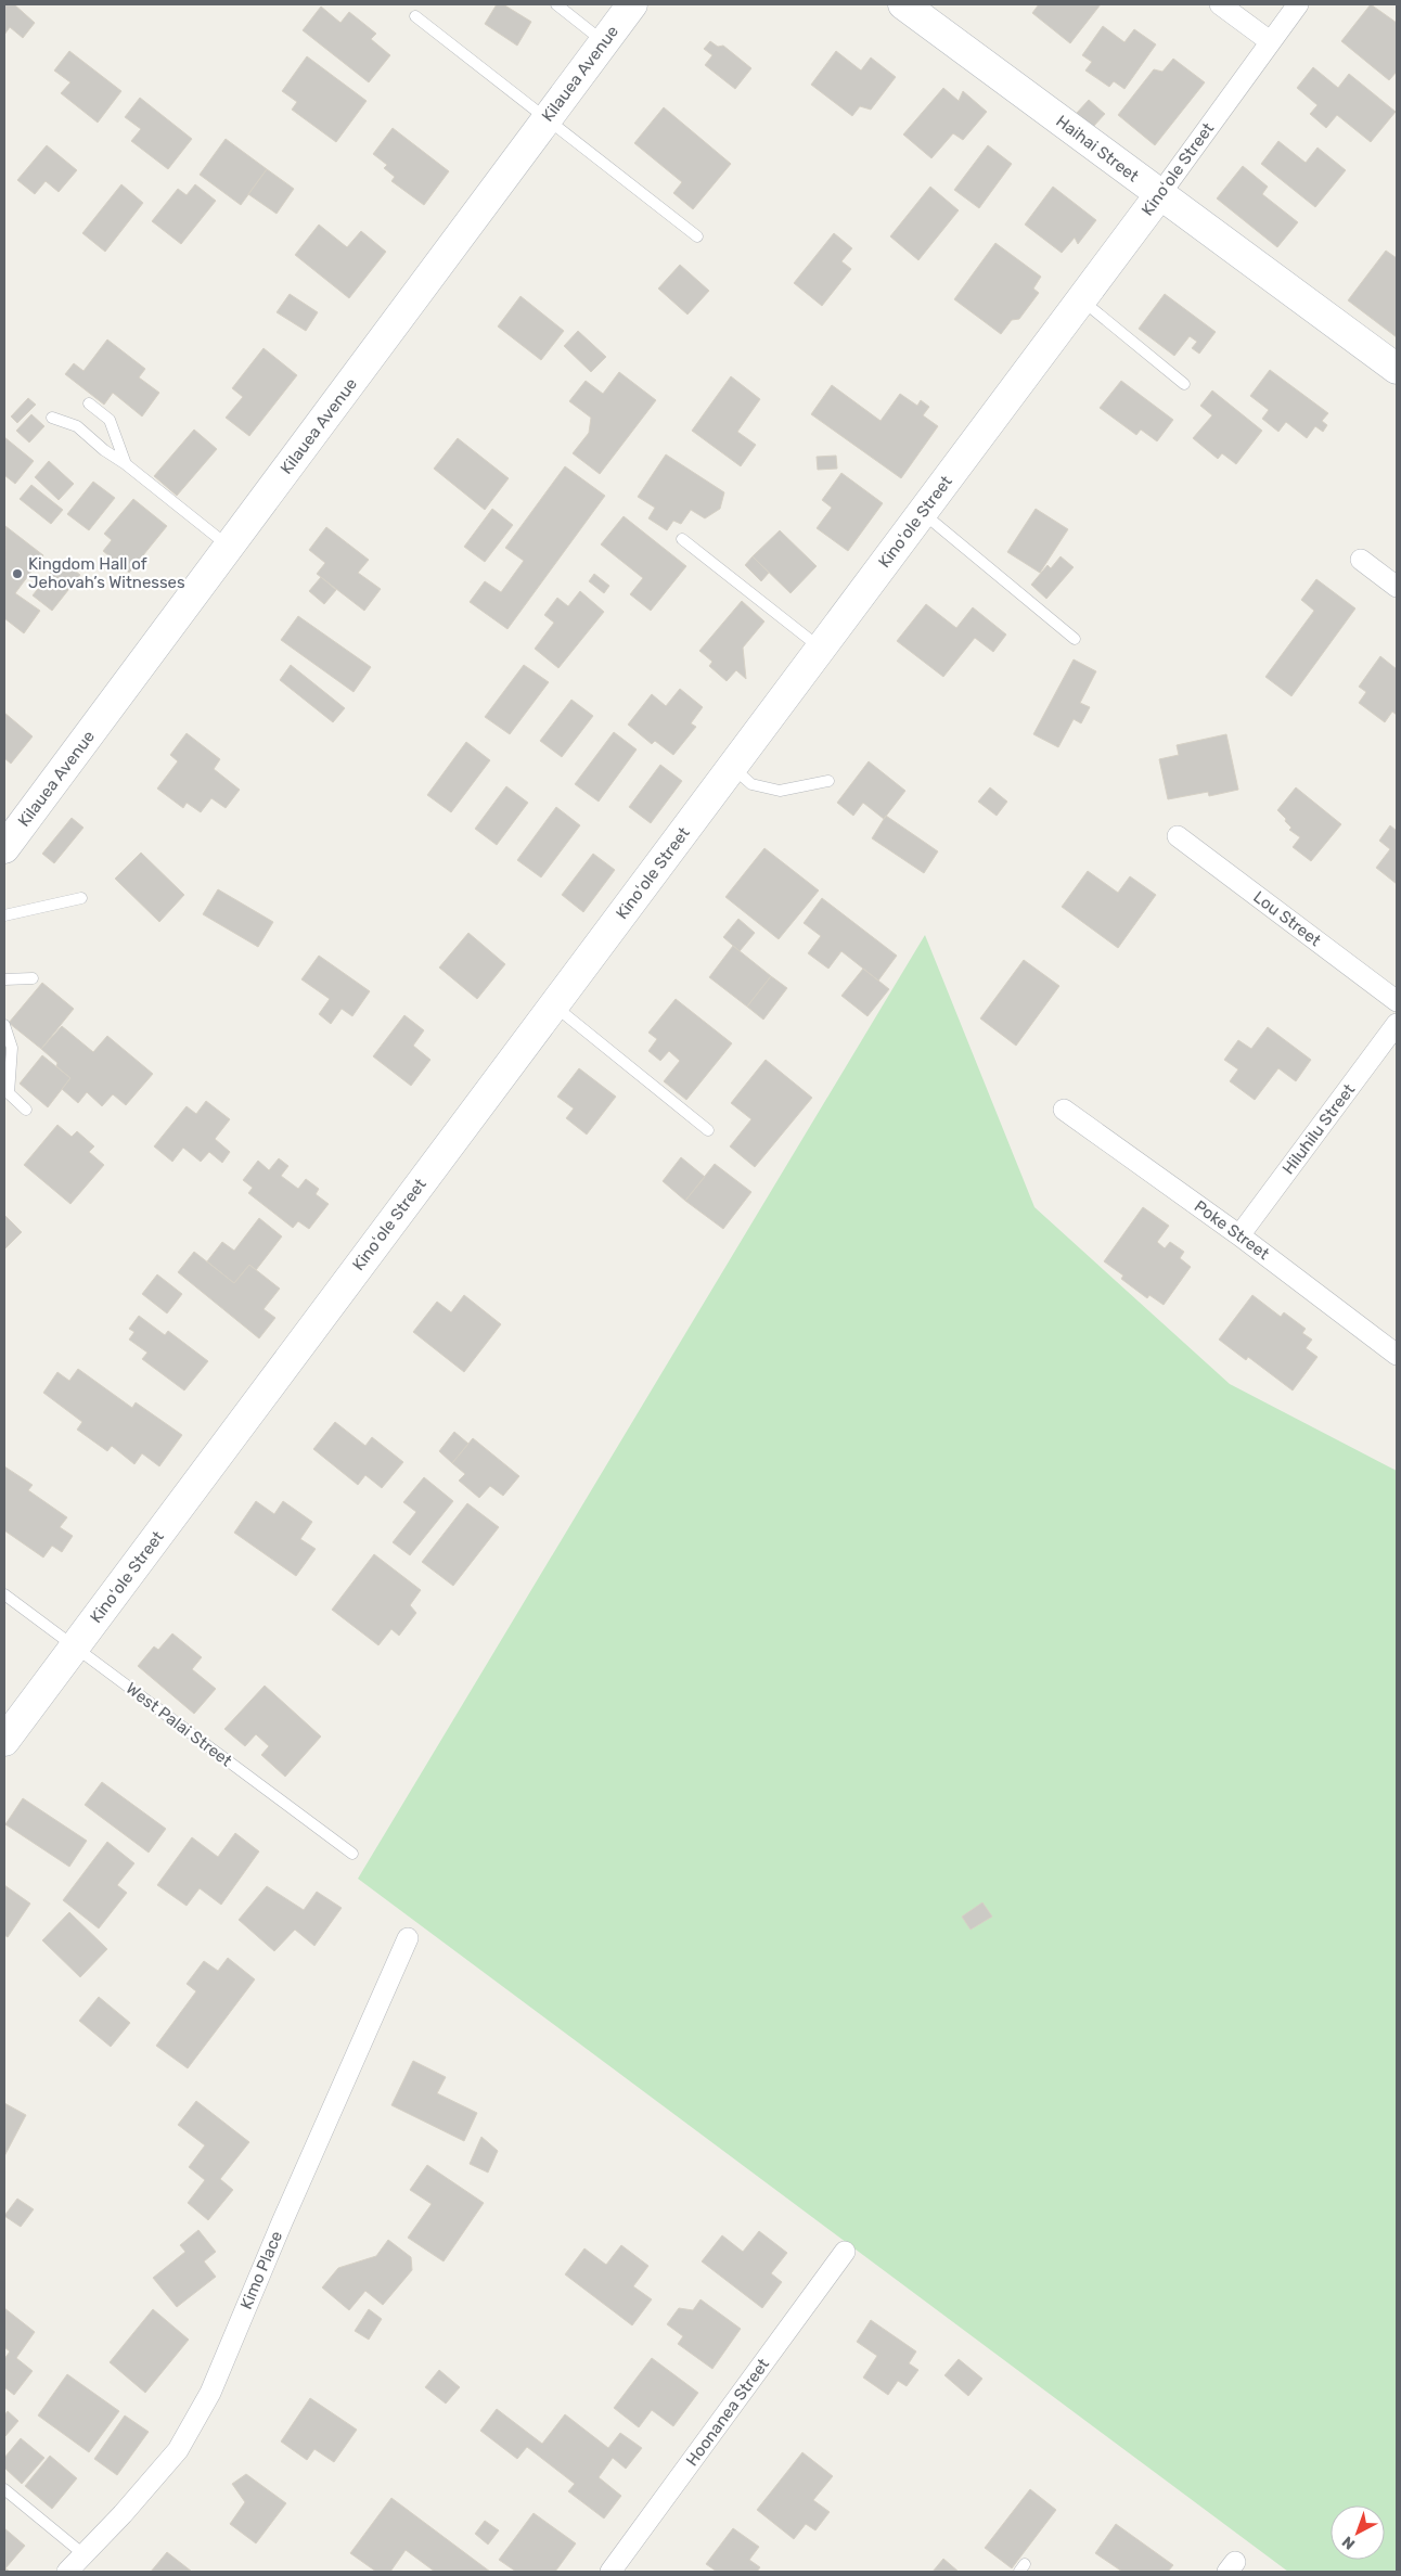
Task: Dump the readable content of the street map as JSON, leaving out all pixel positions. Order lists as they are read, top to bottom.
{
  "streets": {
    "street": [
      "Kilauea Avenue",
      "Haihai Street",
      "Kinoʻole Street",
      "Lou Street",
      "Hiluhilu Street",
      "Poke Street",
      "Kimo Place",
      "Hoonanea Street"
    ],
    "lane": ["West Palai Street"]
  },
  "crossings": [
    ["Haihai Street", "Kinoʻole Street"],
    ["Kinoʻole Street", "West Palai Street"],
    ["Hiluhilu Street", "Poke Street"]
  ],
  "places": ["Kingdom Hall of Jehovah’s Witnesses"],
  "north": "bottom left"
}
